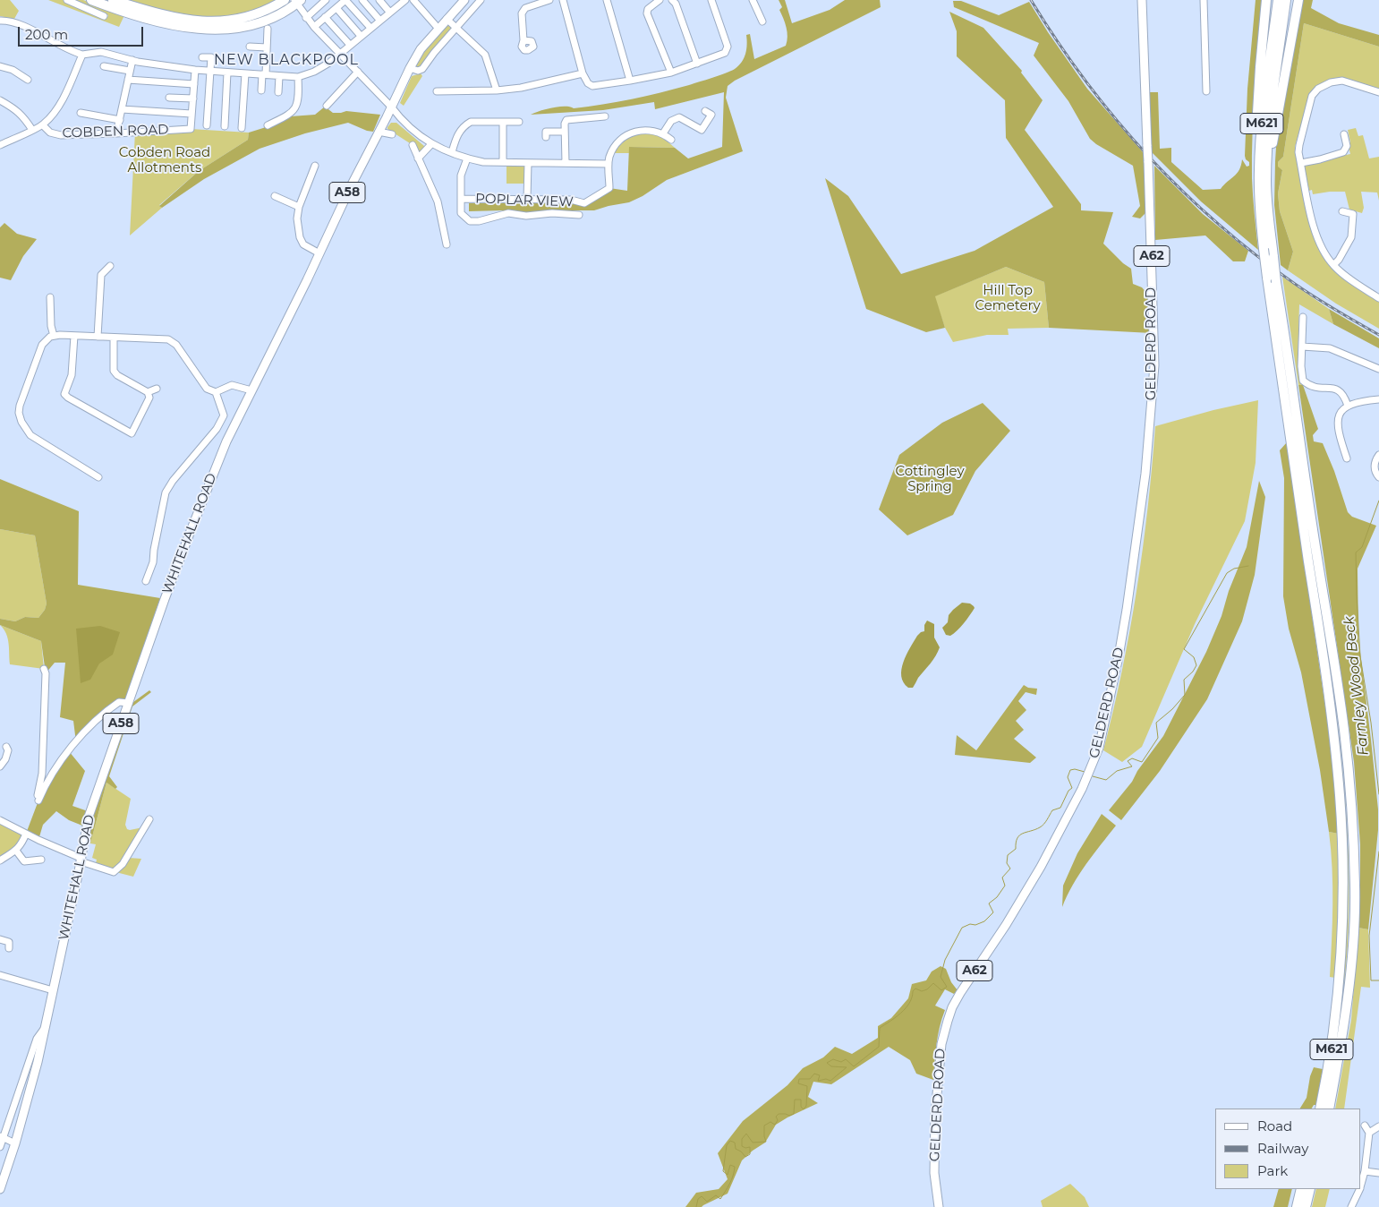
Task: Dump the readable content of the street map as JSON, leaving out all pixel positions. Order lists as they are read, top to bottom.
{
  "streets": {
    "highway": ["M621"],
    "main road": [
      "A58",
      "A62",
      "GELDERD ROAD",
      "WHITEHALL ROAD"
    ],
    "street": ["COBDEN ROAD", "POPLAR VIEW"]
  },
  "districts": ["NEW BLACKPOOL"],
  "water": ["Farnley Wood Beck"],
  "parks": ["Cobden Road Allotments", "Hill Top Cemetery", "Cottingley Spring"],
  "legend": ["Road", "Railway", "Park"],
  "scale_bar": "200 m"
}
